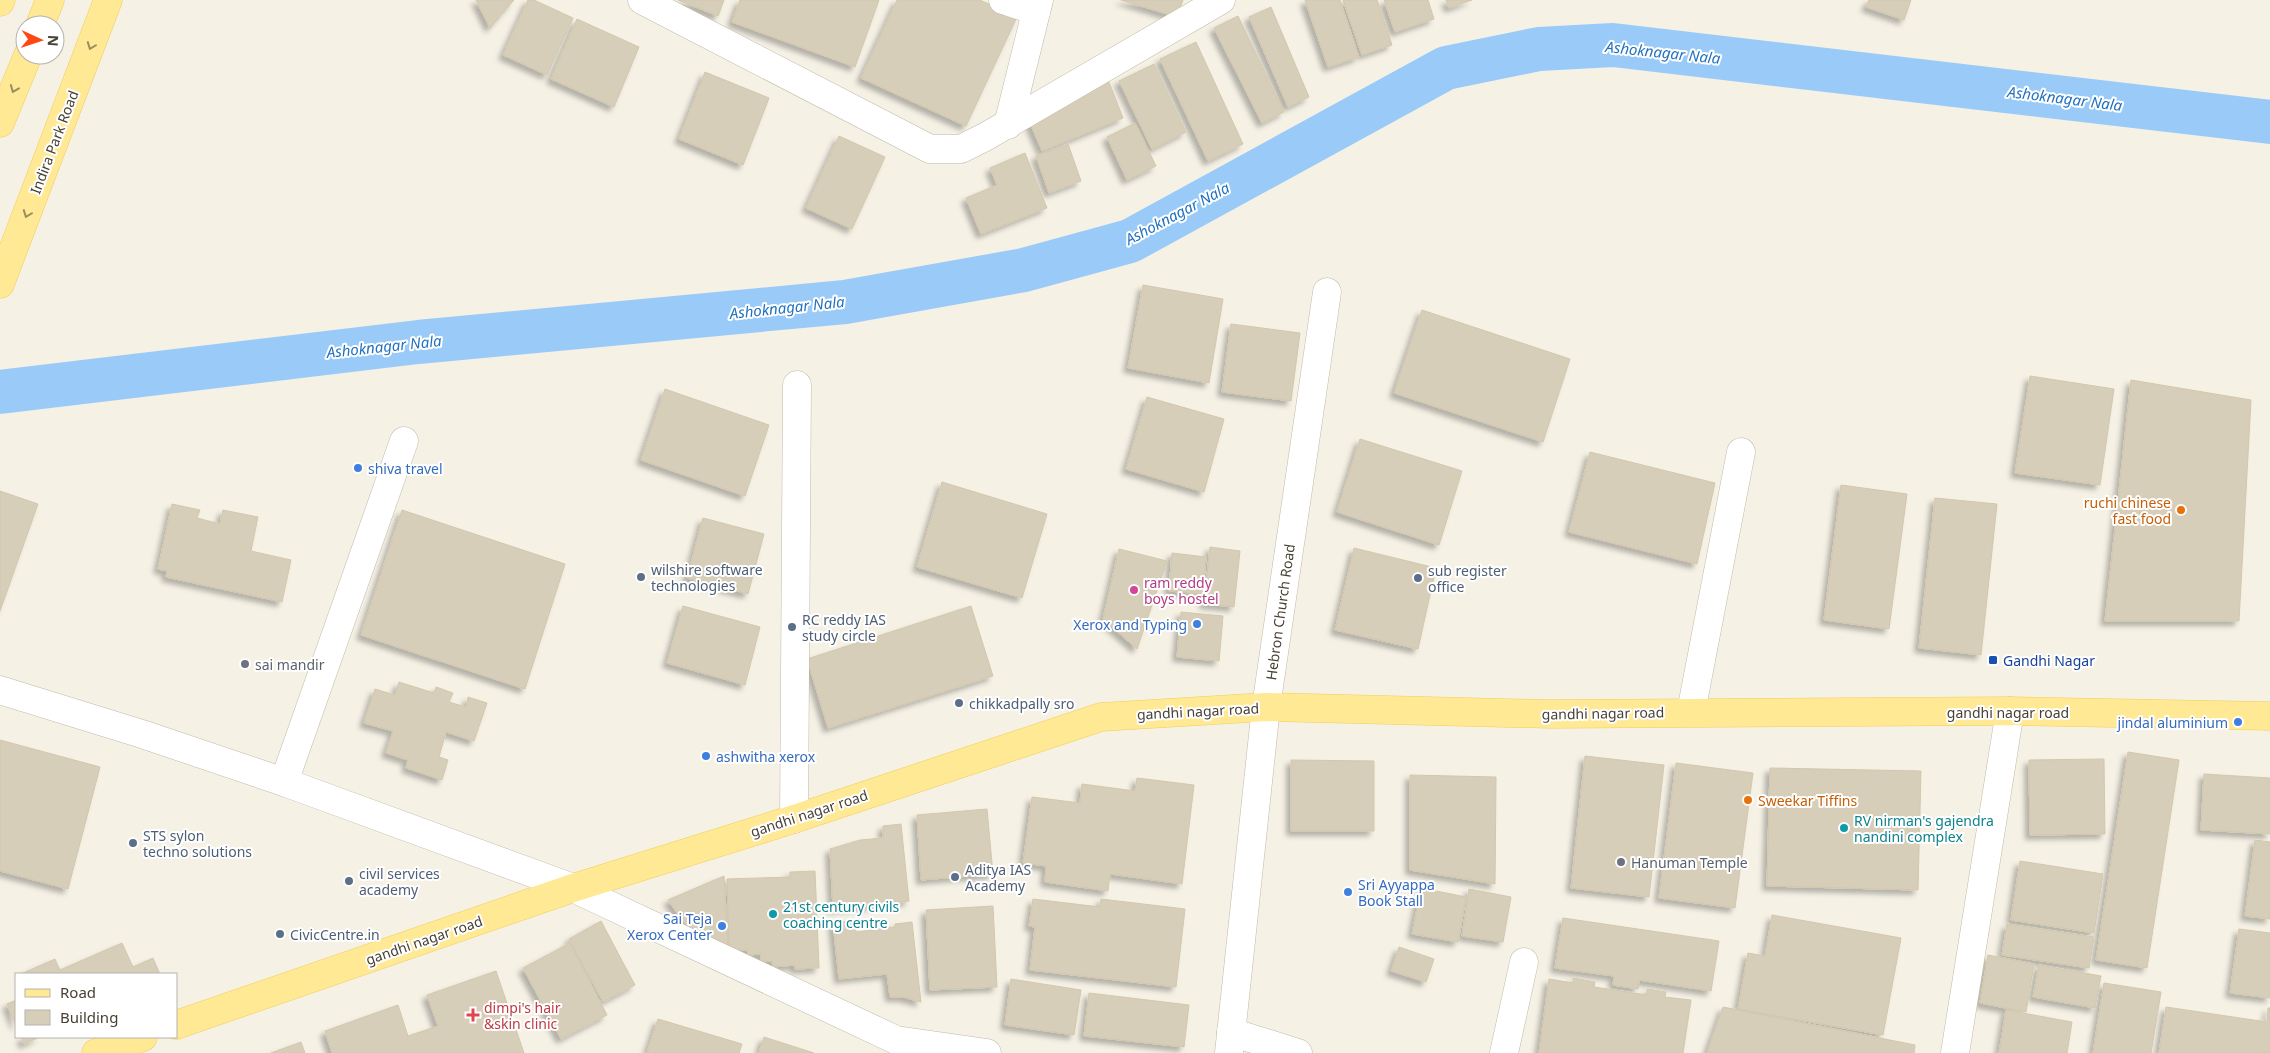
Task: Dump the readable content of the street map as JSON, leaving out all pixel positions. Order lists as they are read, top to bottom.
{
  "streets": {
    "main road": ["Indira Park Road", "gandhi nagar road"],
    "street": ["Hebron Church Road"]
  },
  "crossings": [
    ["Hebron Church Road", "gandhi nagar road"]
  ],
  "one_way": ["Indira Park Road"],
  "water": ["Ashoknagar Nala"],
  "places": {
    "other": [
      "shiva travel",
      "ruchi chinese fast food",
      "wilshire software technologies",
      "sub register office",
      "ram reddy boys hostel",
      "Xerox and Typing",
      "RC reddy IAS study circle",
      "sai mandir",
      "chikkadpally sro",
      "jindal aluminium",
      "ashwitha xerox",
      "Sweekar Tiffins",
      "RV nirman's gajendra nandini complex",
      "STS sylon techno solutions",
      "Hanuman Temple",
      "Aditya IAS Academy",
      "civil services academy",
      "Sri Ayyappa Book Stall",
      "21st century civils coaching centre",
      "Sai Teja Xerox Center",
      "CivicCentre.in"
    ],
    "transit": ["Gandhi Nagar"],
    "health": ["dimpi's hair &skin clinic"]
  },
  "legend": ["Road", "Building"],
  "north": "right"
}
